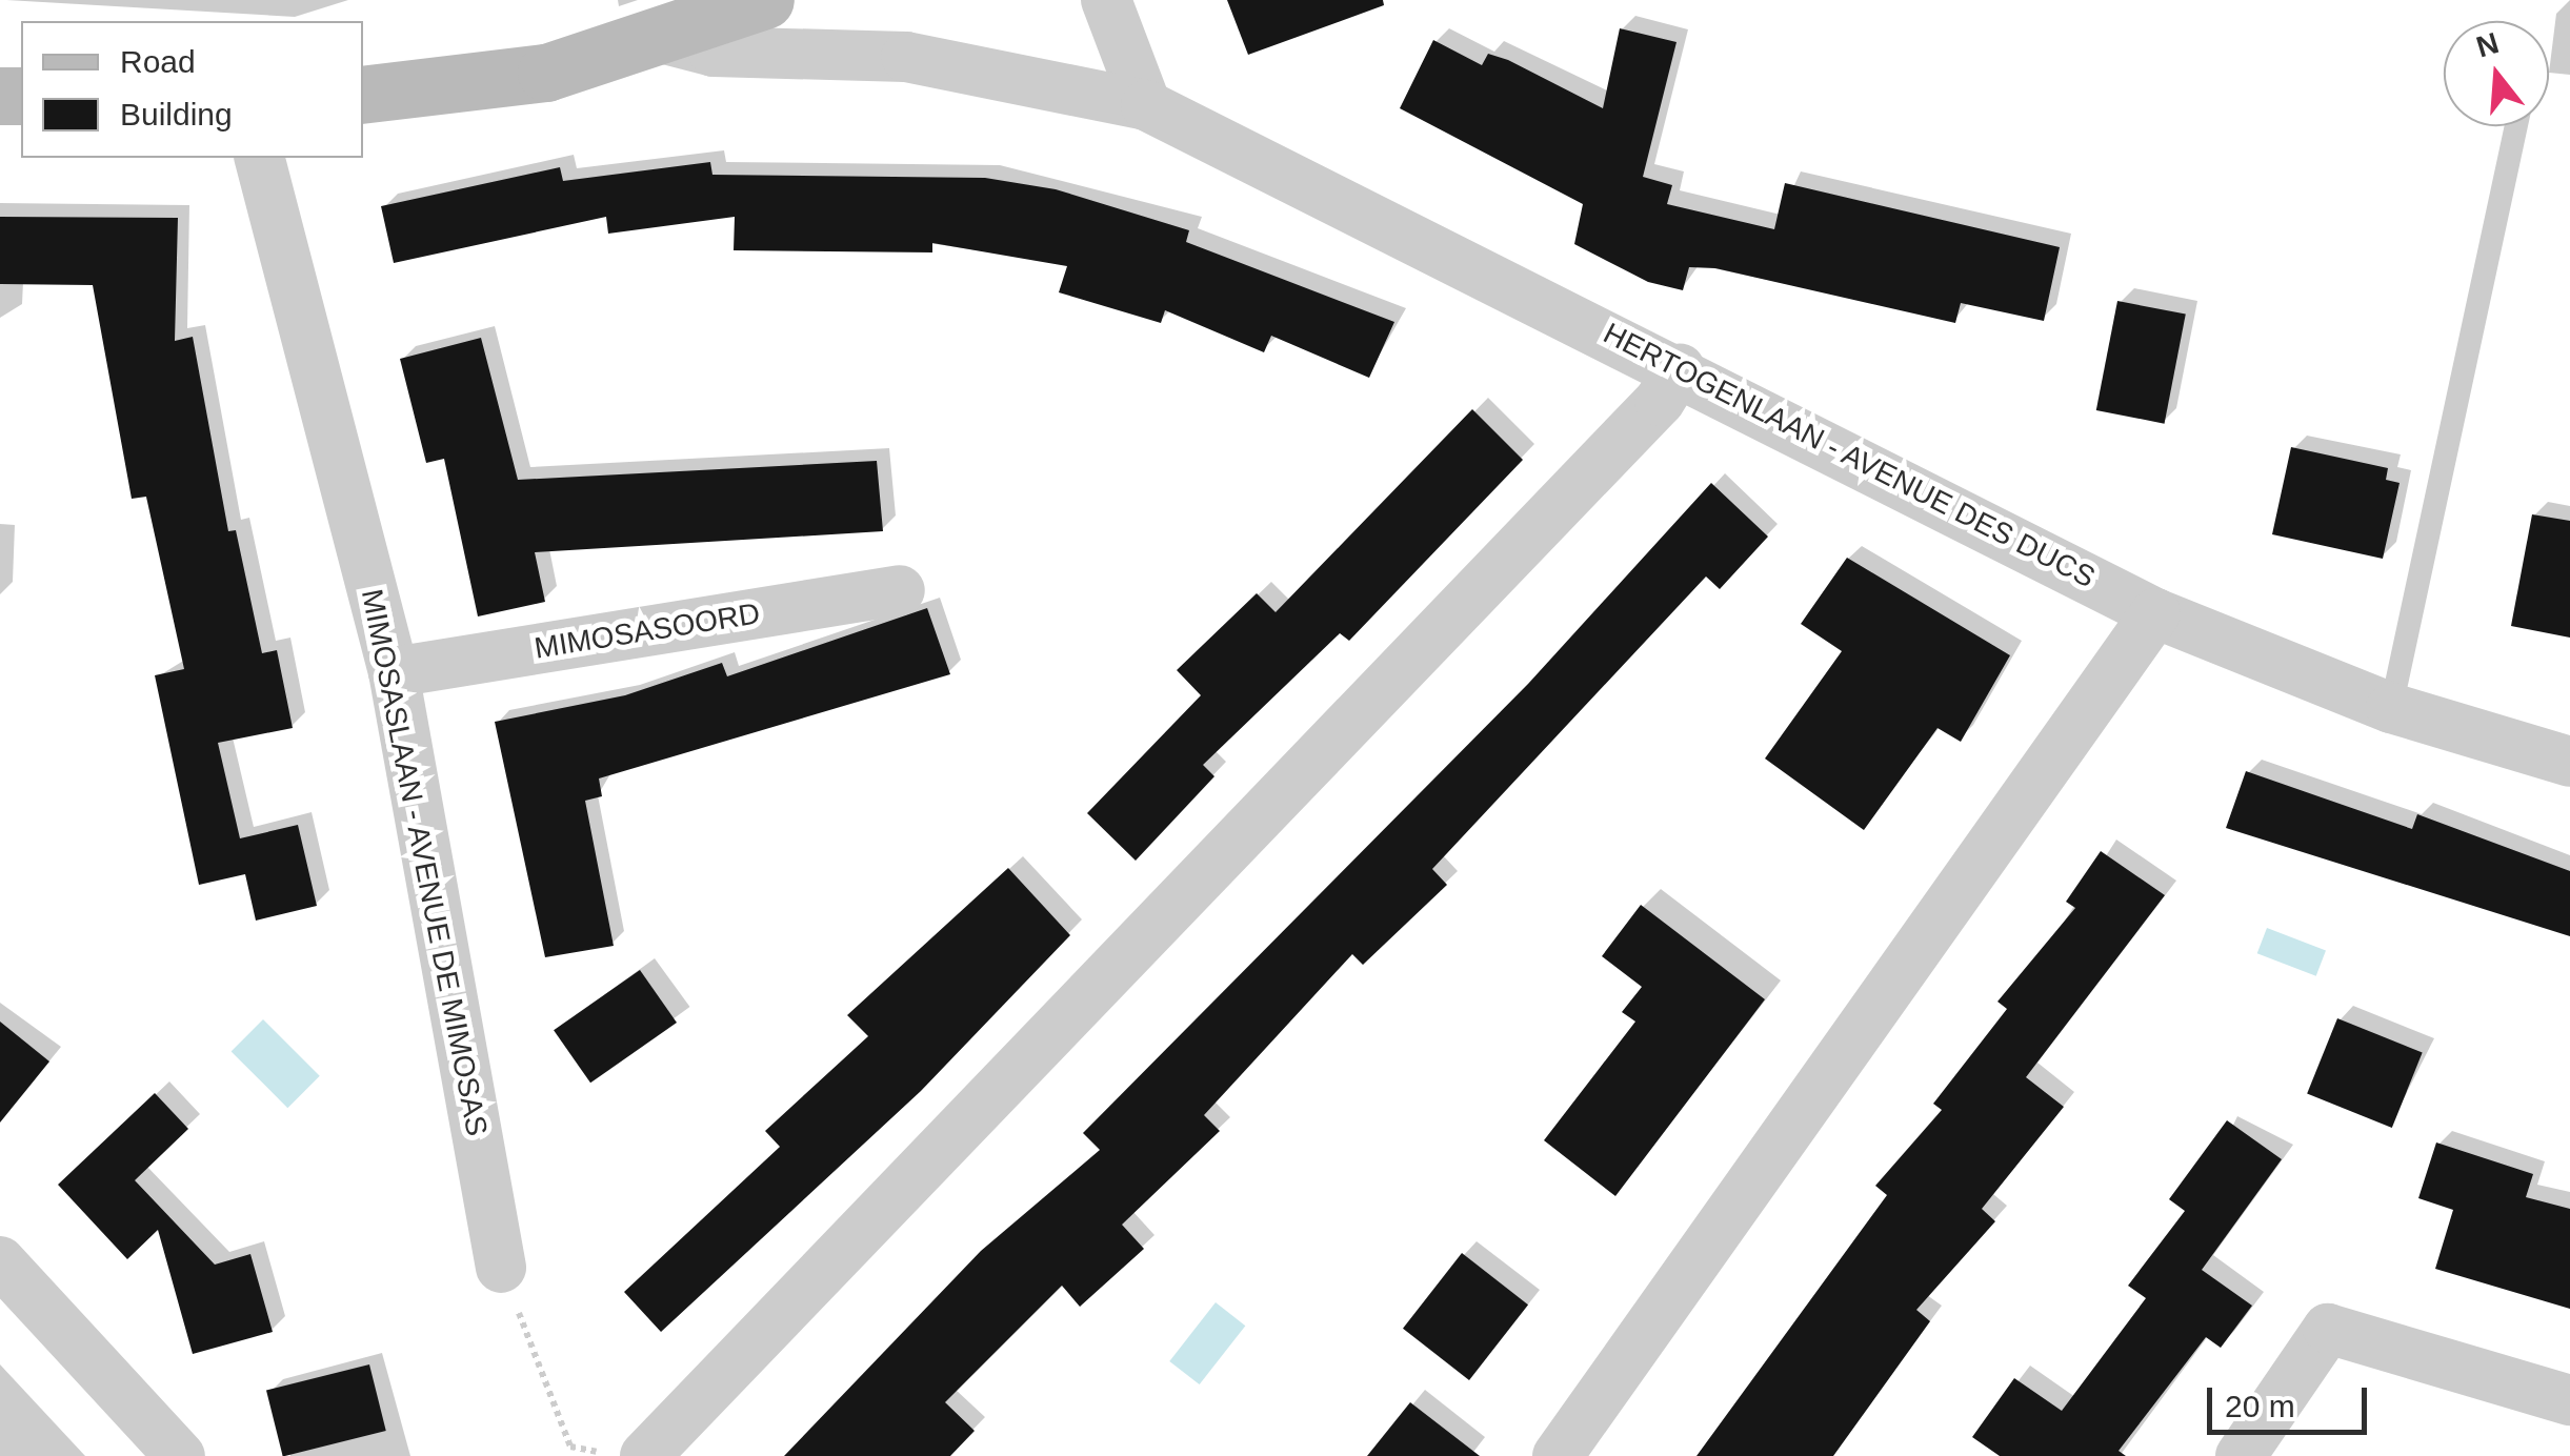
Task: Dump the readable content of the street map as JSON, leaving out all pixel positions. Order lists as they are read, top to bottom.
{
  "streets": {
    "street": ["HERTOGENLAAN - AVENUE DES DUCS", "MIMOSASOORD", "MIMOSASLAAN - AVENUE DE MIMOSAS"]
  },
  "crossings": [
    ["MIMOSASOORD", "MIMOSASLAAN - AVENUE DE MIMOSAS"]
  ],
  "legend": ["Road", "Building"],
  "scale_bar": "20 m",
  "north": "top"
}
